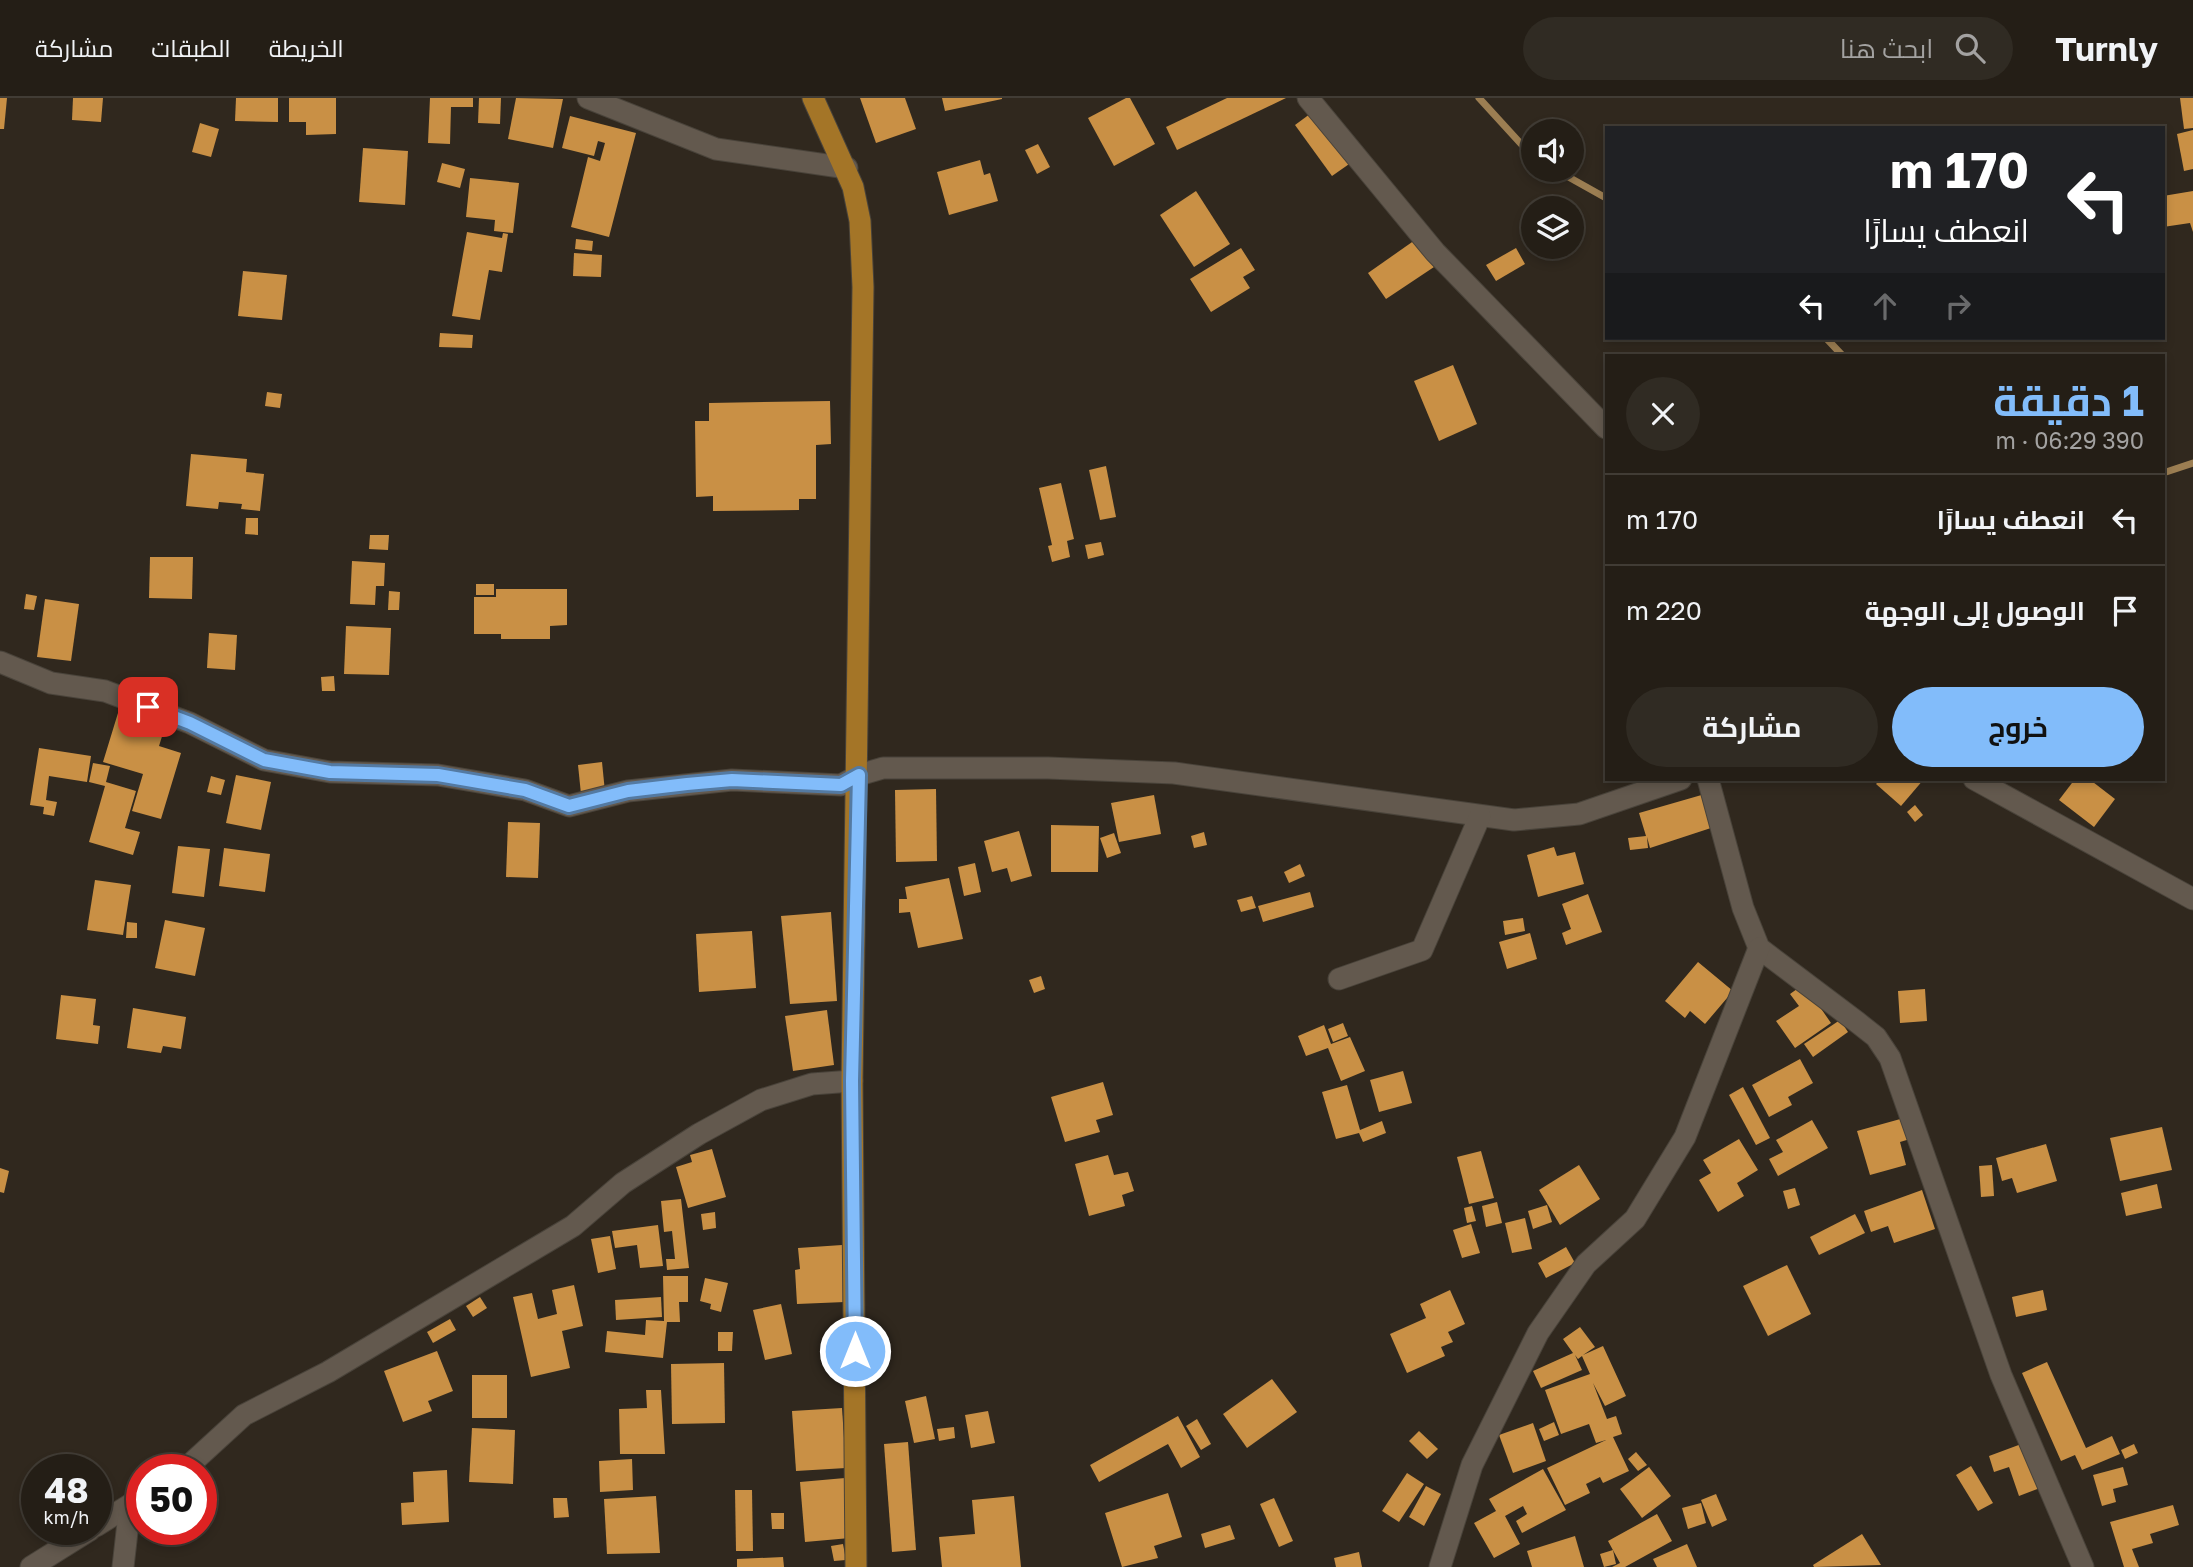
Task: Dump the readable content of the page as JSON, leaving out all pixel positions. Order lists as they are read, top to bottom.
{
  "page": {
    "header": "Turnly",
    "search": "ابحث هنا",
    "nav": ["الخريطة", "الطبقات", "مشاركة"],
    "turn": ["170 m", "انعطف يسارًا"],
    "heading": ["1 دقيقة", "390 m · 06:29"],
    "list": [
      {
        "name": "انعطف يسارًا",
        "value": "170 m"
      },
      {
        "name": "الوصول إلى الوجهة",
        "value": "220 m"
      }
    ],
    "buttons": ["خروج", "مشاركة"],
    "speed": "48 km/h",
    "limit": "50"
  }
}
